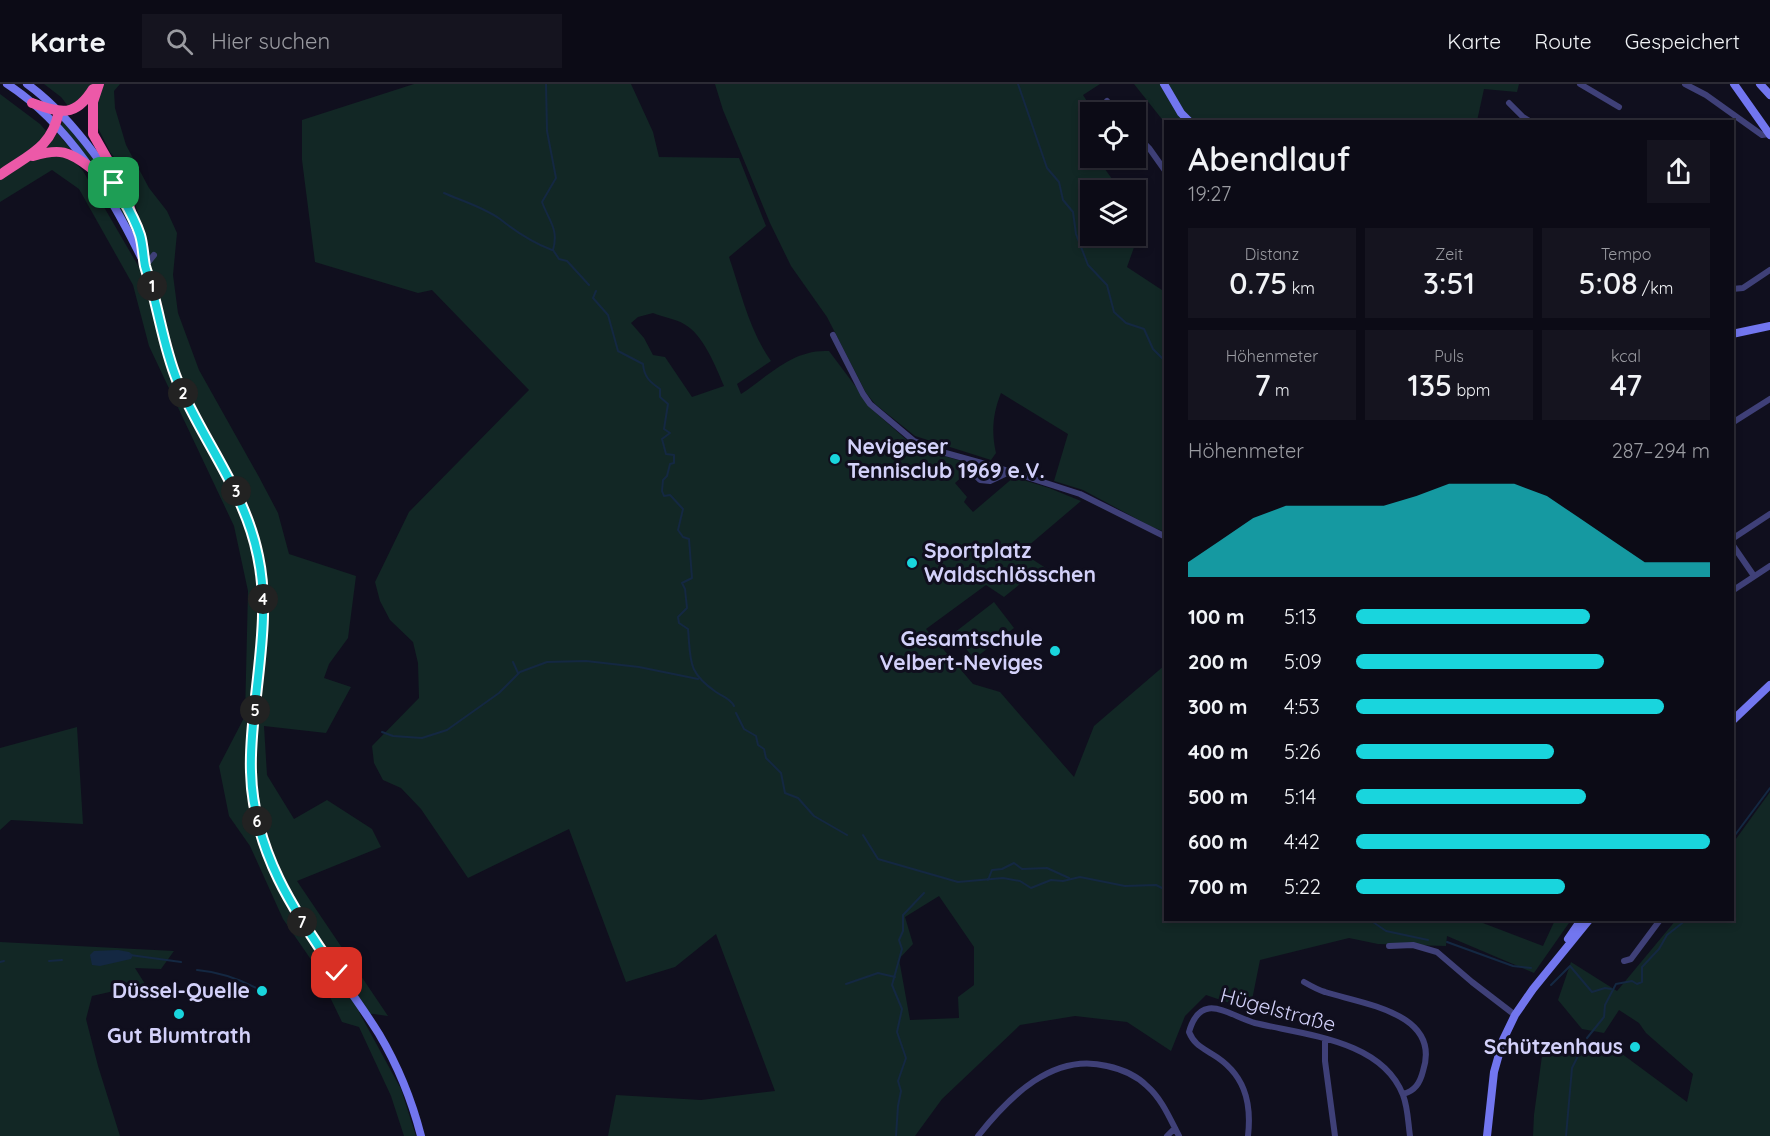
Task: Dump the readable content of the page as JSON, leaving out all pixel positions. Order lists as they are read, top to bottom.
{
  "streets": {
    "street": ["Hügelstraße"]
  },
  "places": [
    "Nevigeser Tennisclub 1969 e.V.",
    "Sportplatz Waldschlösschen",
    "Gesamtschule Velbert-Neviges",
    "Düssel-Quelle",
    "Gut Blumtrath",
    "Schützenhaus"
  ],
  "page": {
    "header": "Karte",
    "search": "Hier suchen",
    "nav": ["Karte", "Route", "Gespeichert"],
    "heading": ["Abendlauf", "19:27"],
    "stats": [
      ["Distanz", "0.75 km"],
      ["Zeit", "3:51"],
      ["Tempo", "5:08 /km"],
      ["Höhenmeter", "7 m"],
      ["Puls", "135 bpm"],
      ["kcal", "47"]
    ],
    "pins": [
      "1",
      "2",
      "3",
      "4",
      "5",
      "6",
      "7"
    ],
    "chart": ["Höhenmeter", "287–294 m"],
    "list": [
      {
        "name": "100 m",
        "note": "5:13"
      },
      {
        "name": "200 m",
        "note": "5:09"
      },
      {
        "name": "300 m",
        "note": "4:53"
      },
      {
        "name": "400 m",
        "note": "5:26"
      },
      {
        "name": "500 m",
        "note": "5:14"
      },
      {
        "name": "600 m",
        "note": "4:42"
      },
      {
        "name": "700 m",
        "note": "5:22"
      }
    ]
  }
}
